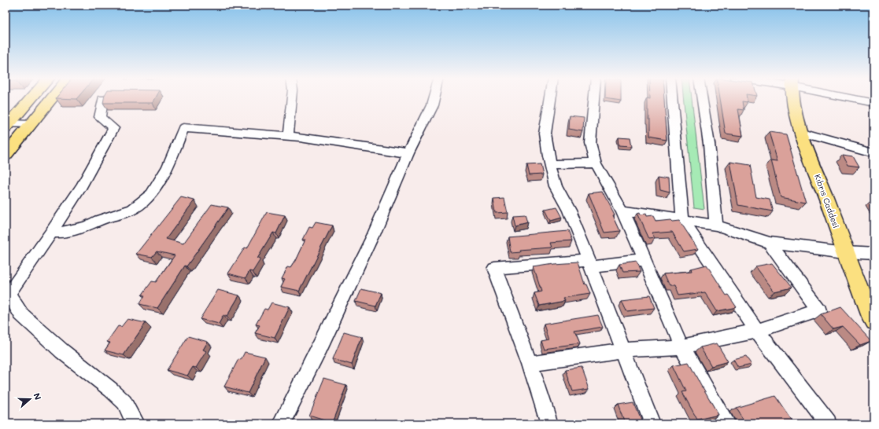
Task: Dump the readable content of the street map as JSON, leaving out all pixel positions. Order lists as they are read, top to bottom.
{
  "streets": {
    "main road": ["Kıbrıs Caddesi"]
  },
  "north": "right"
}
